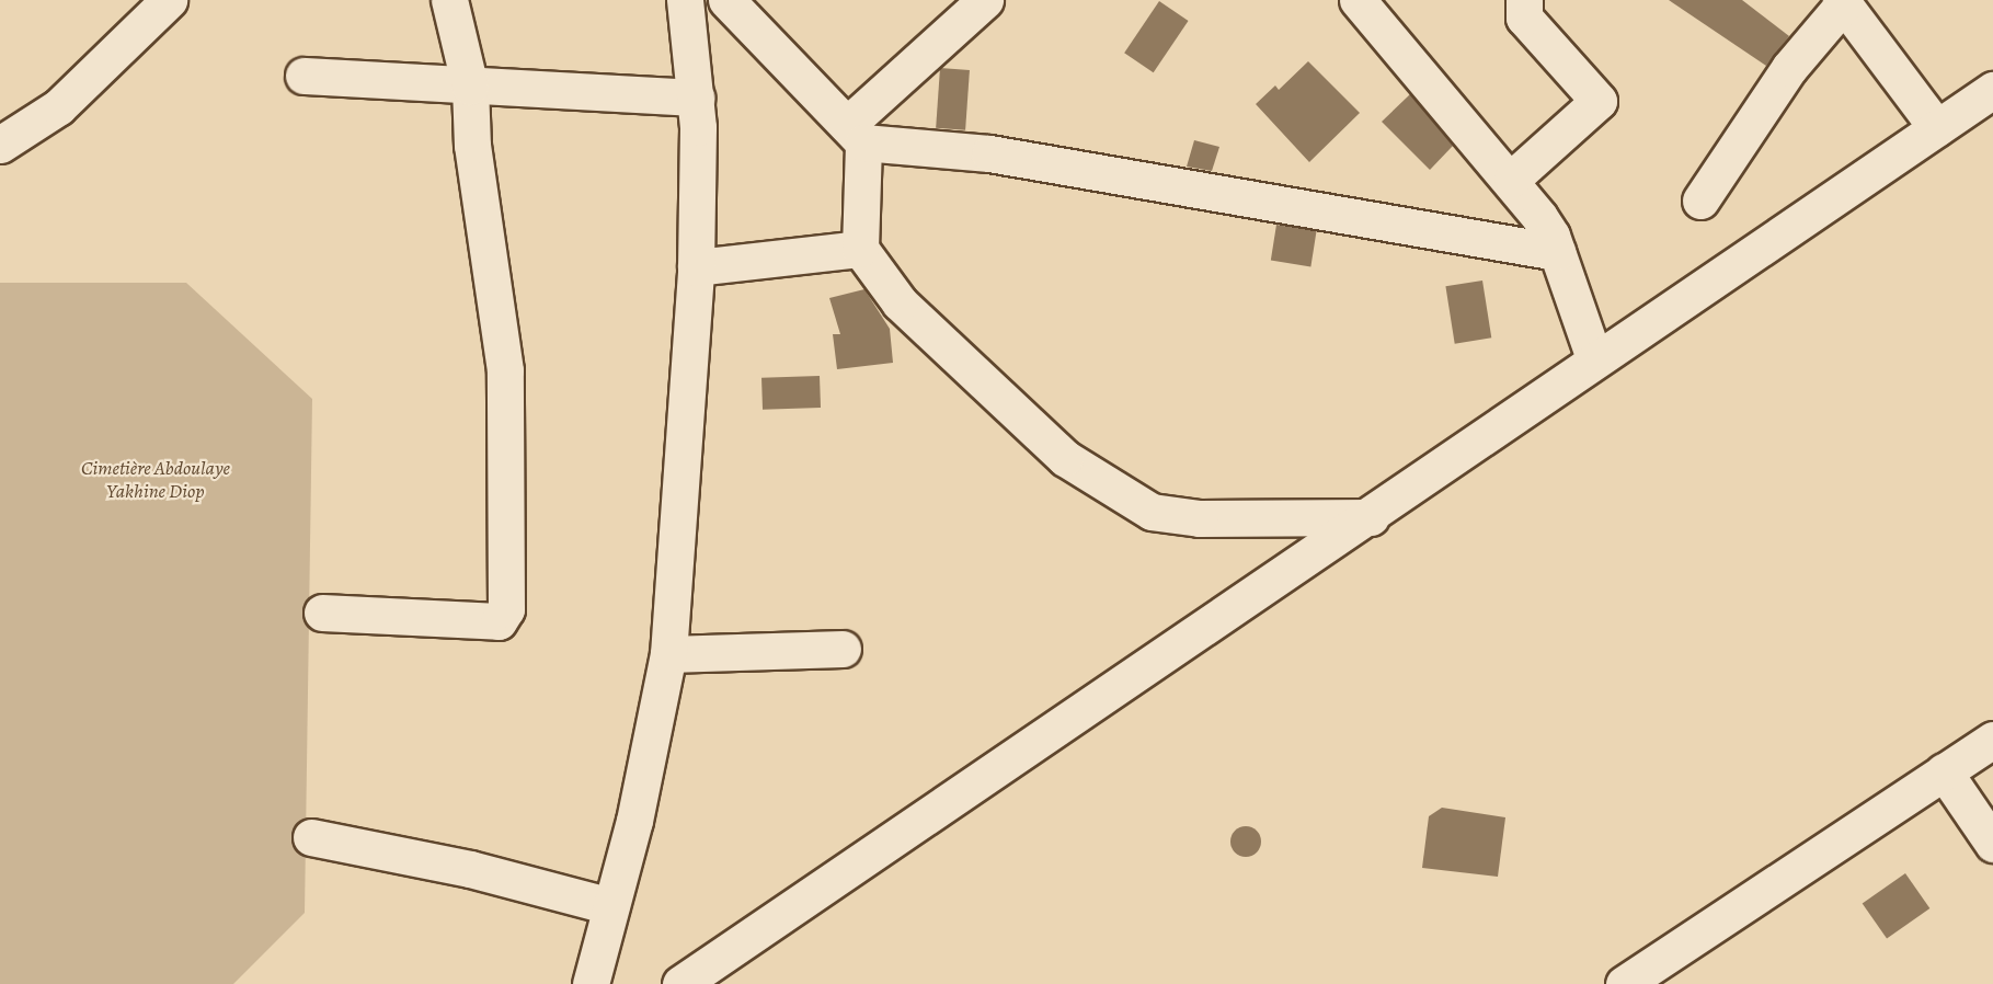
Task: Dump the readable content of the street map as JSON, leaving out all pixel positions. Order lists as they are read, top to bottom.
{
  "parks": ["Cimetière Abdoulaye Yakhine Diop"]
}
